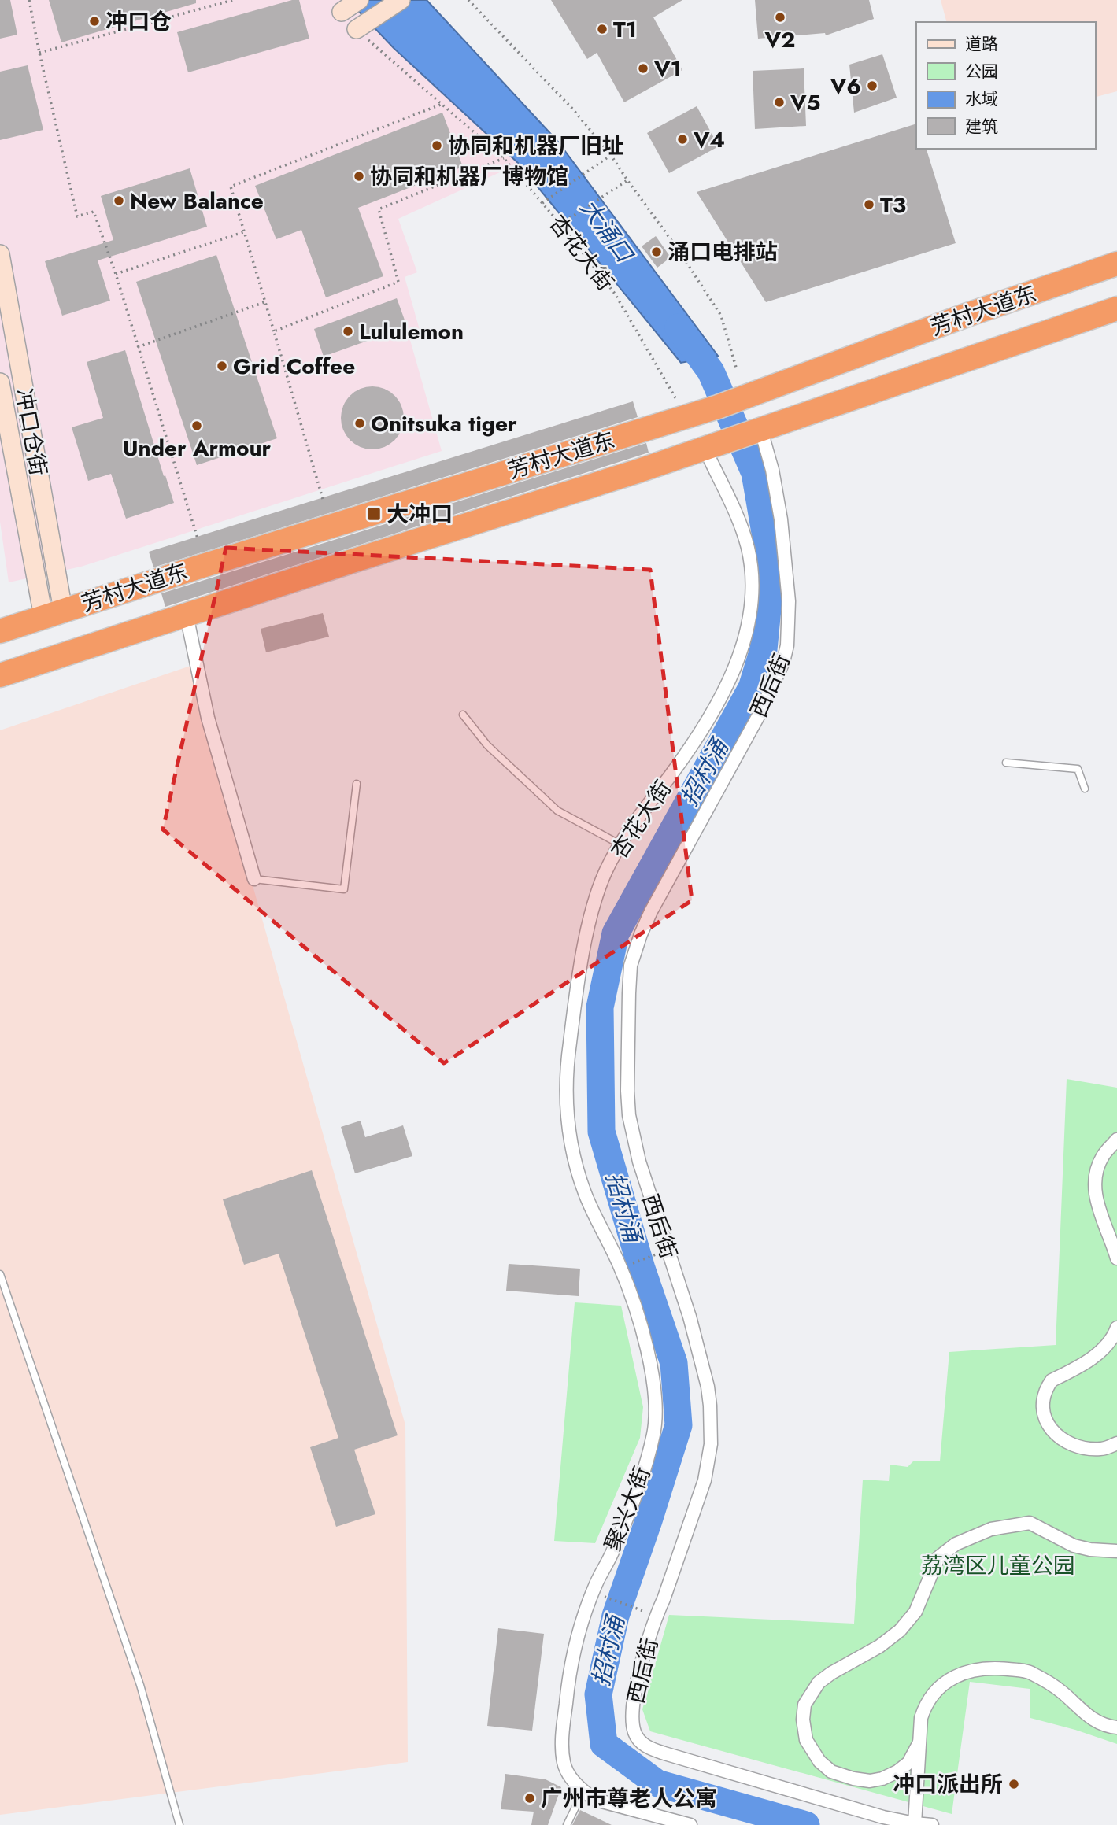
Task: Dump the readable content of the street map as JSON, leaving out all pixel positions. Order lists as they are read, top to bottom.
{
  "streets": {
    "highway": ["芳村大道东"],
    "street": [
      "杏花大街",
      "冲口仓街",
      "西后街",
      "聚兴大街"
    ]
  },
  "crossings": [
    ["杏花大街", "芳村大道东"],
    ["杏花大街", "聚兴大街"],
    ["芳村大道东", "冲口仓街"],
    ["芳村大道东", "西后街"]
  ],
  "water": ["大涌口", "招村涌"],
  "parks": ["荔湾区儿童公园"],
  "places": {
    "other": [
      "V2",
      "冲口仓",
      "T1",
      "V1",
      "V6",
      "V5",
      "V4",
      "协同和机器厂旧址",
      "协同和机器厂博物馆",
      "New Balance",
      "T3",
      "涌口电排站",
      "Lululemon",
      "Grid Coffee",
      "Onitsuka tiger",
      "Under Armour",
      "冲口派出所",
      "广州市尊老人公寓"
    ],
    "transit": ["大冲口"]
  },
  "legend": [
    "道路",
    "公园",
    "水域",
    "建筑"
  ]
}
